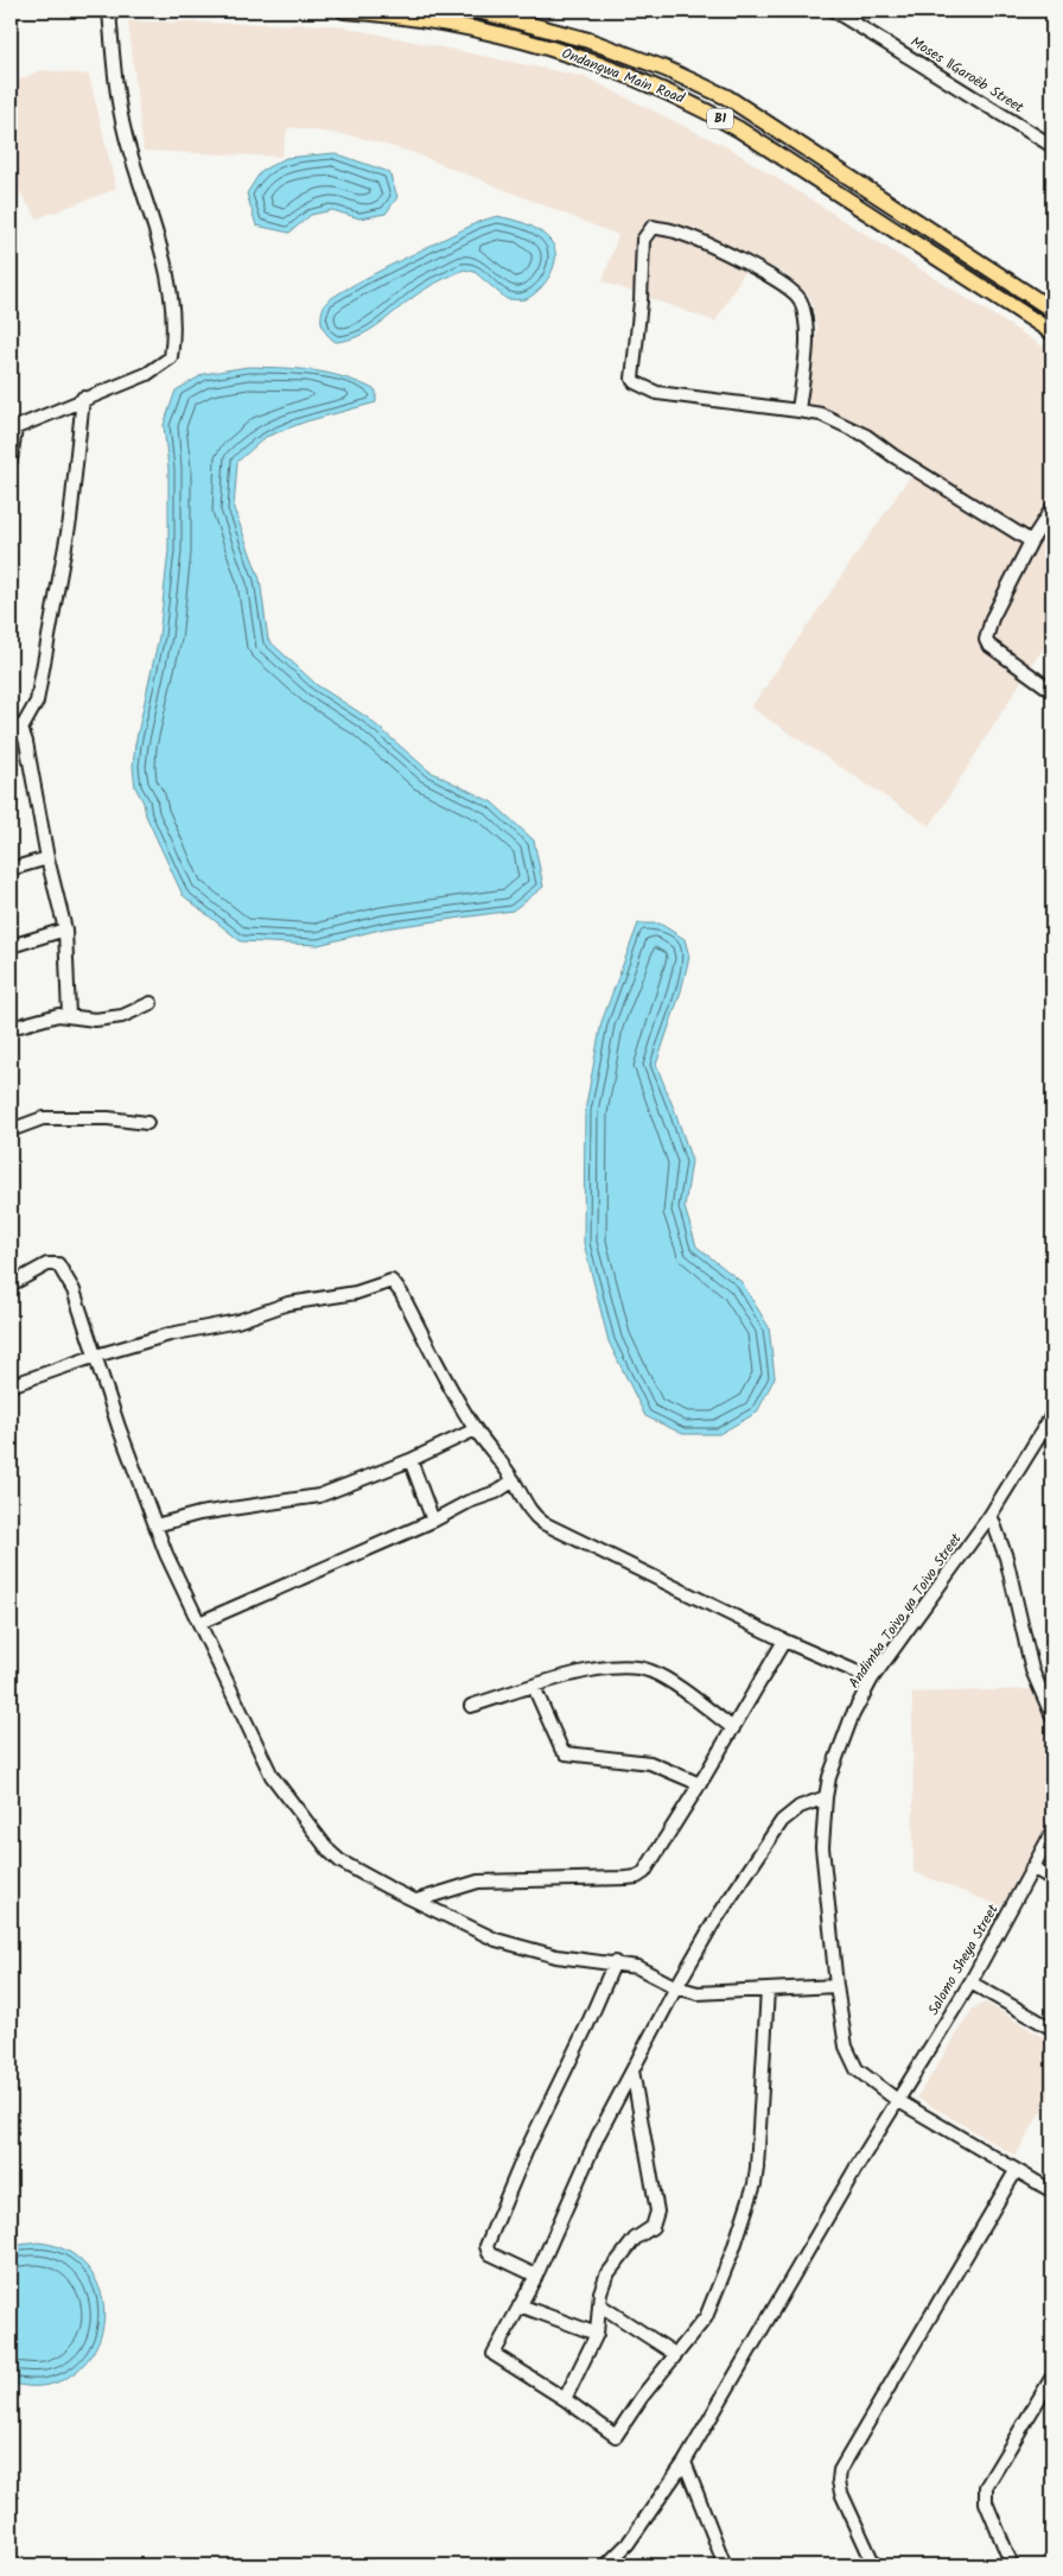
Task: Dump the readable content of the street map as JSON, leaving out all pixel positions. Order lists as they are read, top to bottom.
{
  "streets": {
    "main road": ["Ondangwa Main Road", "B1"],
    "street": ["Moses ǁGaroëb Street", "Andimba Toivo ya Toivo Street", "Salomo Sheya Street"]
  },
  "crossings": [
    ["Andimba Toivo ya Toivo Street", "Salomo Sheya Street"]
  ]
}
